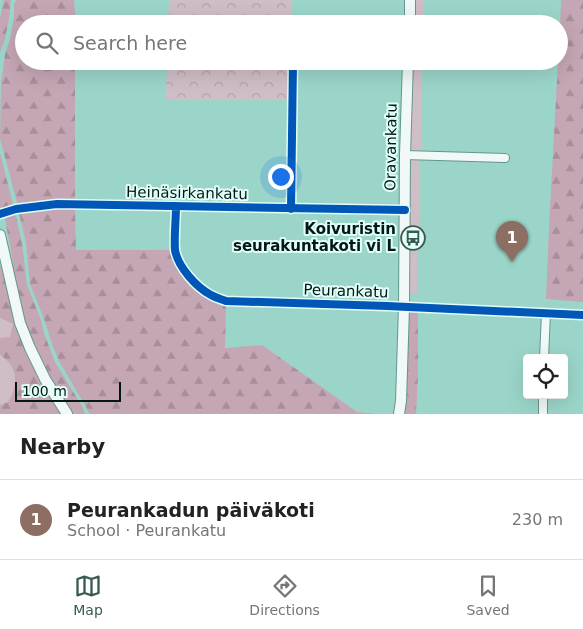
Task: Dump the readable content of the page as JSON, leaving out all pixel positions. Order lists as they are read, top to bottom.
{
  "streets": {
    "street": ["Oravankatu", "Heinäsirkankatu", "Peurankatu"]
  },
  "crossings": [
    ["Oravankatu", "Heinäsirkankatu"],
    ["Oravankatu", "Peurankatu"],
    ["Heinäsirkankatu", "Peurankatu"]
  ],
  "places": {
    "bus stop": ["Koivuristin seurakuntakoti vi L"]
  },
  "scale_bar": "100 m",
  "page": {
    "search": "Search here",
    "pins": "1",
    "scale": "100 m",
    "heading": "Nearby",
    "list": [
      {
        "mark": "1",
        "name": "Peurankadun päiväkoti",
        "note": "School · Peurankatu",
        "value": "230 m"
      }
    ],
    "nav": ["Map", "Directions", "Saved"]
  }
}
